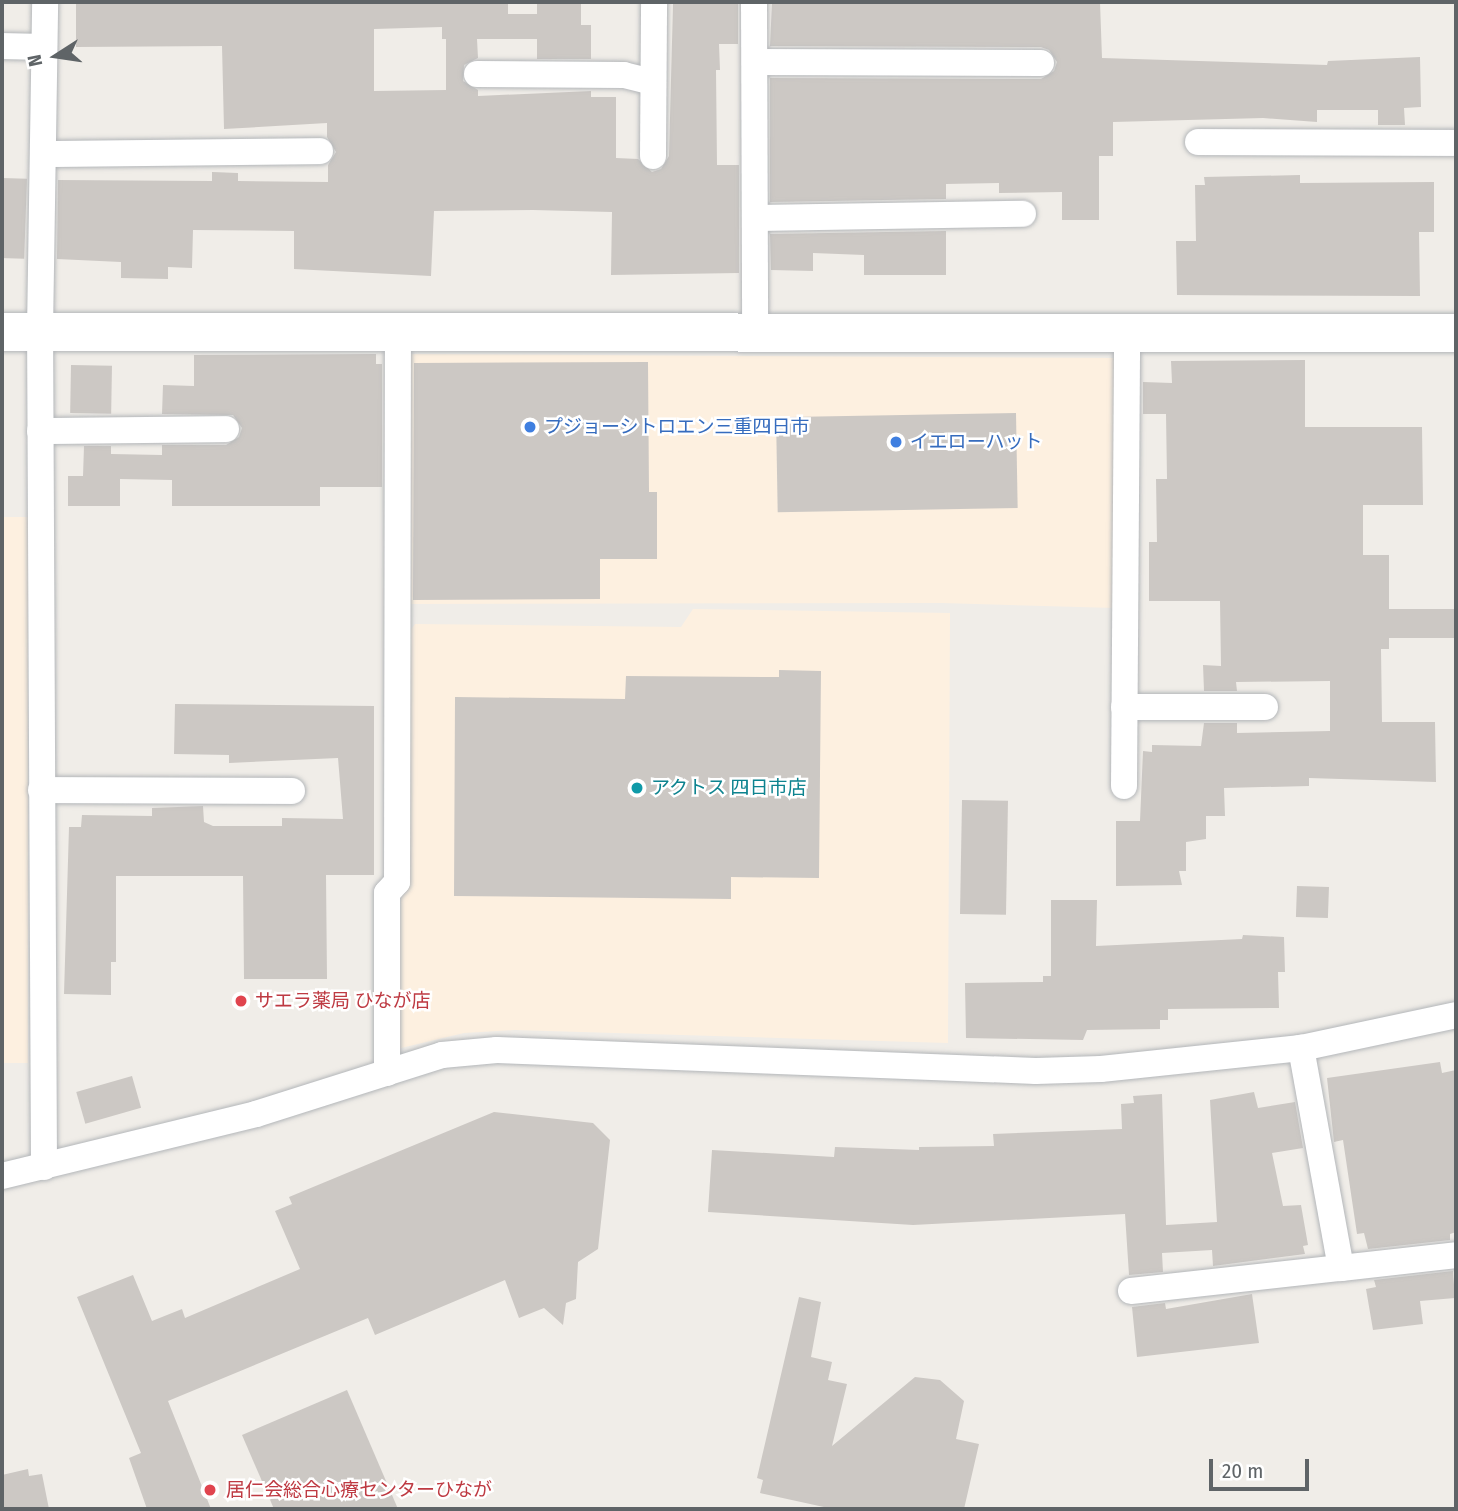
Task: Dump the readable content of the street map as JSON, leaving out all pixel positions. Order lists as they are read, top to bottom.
{
  "places": [
    "プジョーシトロエン三重四日市",
    "イエローハット",
    "アクトス 四日市店",
    "サエラ薬局 ひなが店",
    "居仁会総合心療センターひなが"
  ],
  "scale_bar": "20 m",
  "north": "left"
}
